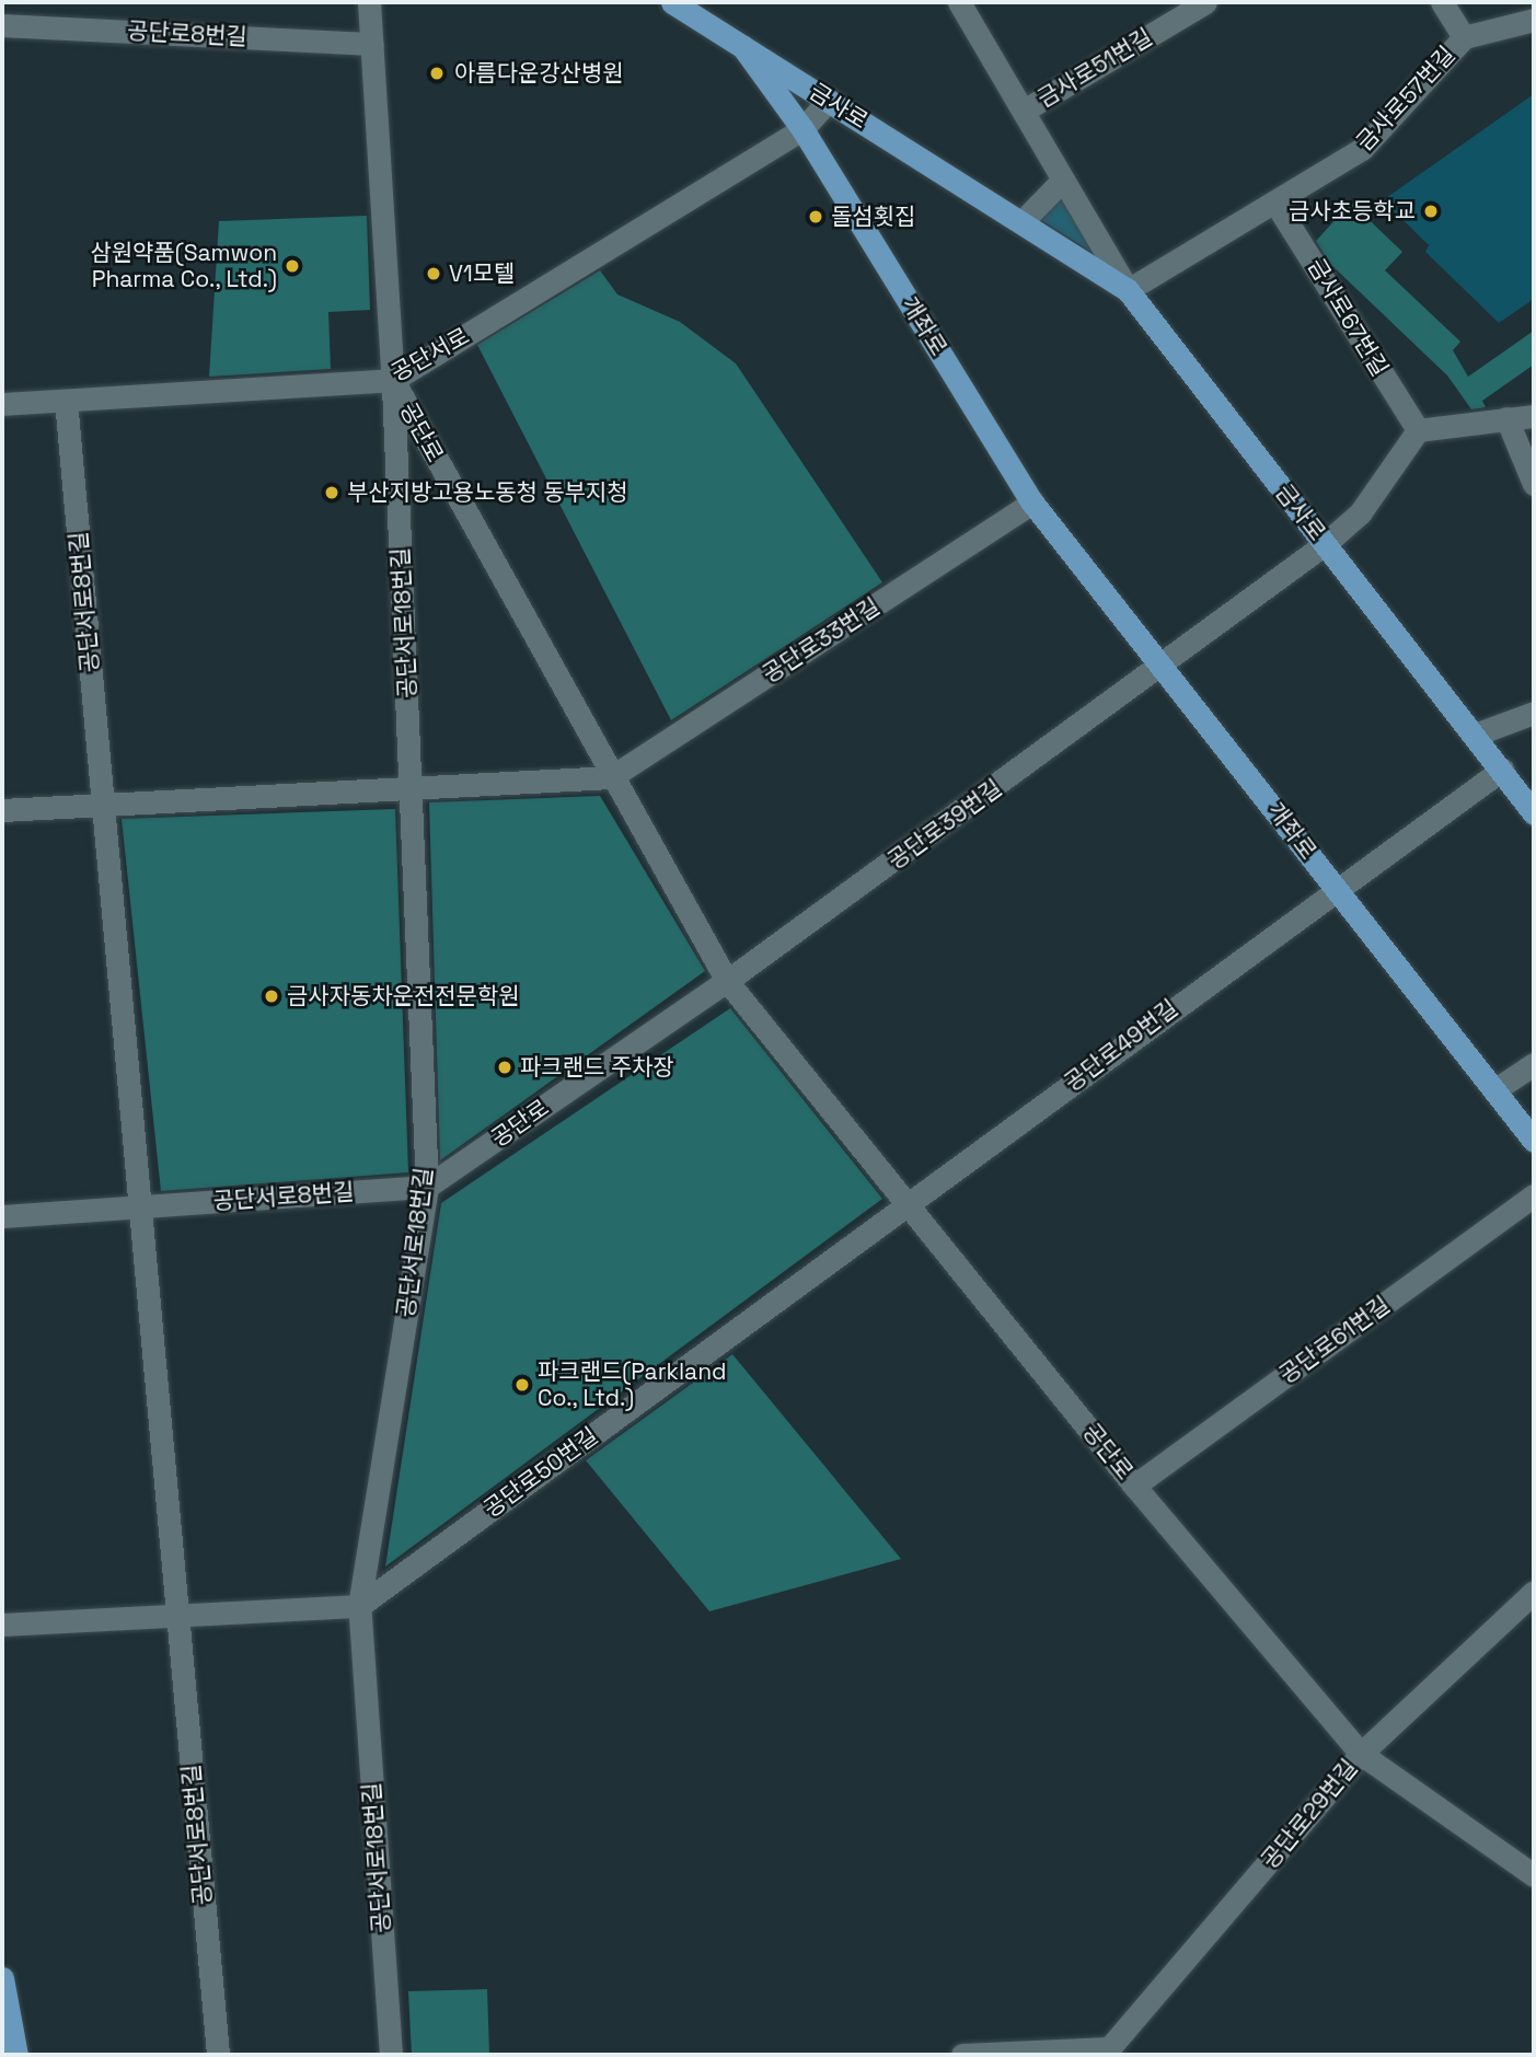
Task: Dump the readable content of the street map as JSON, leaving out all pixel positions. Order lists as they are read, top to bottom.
{
  "streets": {
    "main road": ["금사로", "개좌로"],
    "street": [
      "공단로8번길",
      "금사로51번길",
      "금사로57번길",
      "금사로67번길",
      "공단서로",
      "공단로",
      "공단서로8번길",
      "공단서로18번길",
      "공단로33번길",
      "공단로39번길",
      "공단로49번길",
      "공단로61번길",
      "공단로50번길",
      "공단로29번길"
    ]
  },
  "crossings": [
    ["공단로8번길", "공단로"],
    ["금사로51번길", "금사로"],
    ["금사로57번길", "금사로"],
    ["금사로57번길", "금사로67번길"],
    ["금사로", "개좌로"],
    ["금사로", "공단서로"],
    ["개좌로", "공단서로"],
    ["개좌로", "공단로33번길"],
    ["개좌로", "공단로39번길"],
    ["개좌로", "공단로49번길"],
    ["공단서로", "공단로"],
    ["공단서로", "공단서로8번길"],
    ["공단서로", "공단서로18번길"],
    ["공단로", "공단서로8번길"],
    ["공단로", "공단서로18번길"],
    ["공단로", "공단로33번길"],
    ["공단로", "공단로39번길"],
    ["공단로", "공단로49번길"],
    ["공단로", "공단로61번길"],
    ["공단로", "공단로50번길"],
    ["공단로", "공단로29번길"],
    ["공단서로8번길", "공단서로18번길"],
    ["공단서로18번길", "공단로50번길"],
    ["공단로49번길", "공단로50번길"]
  ],
  "places": [
    "아름다운강산병원",
    "금사초등학교",
    "돌섬횟집",
    "삼원약품(Samwon Pharma Co., Ltd.)",
    "V1모텔",
    "부산지방고용노동청 동부지청",
    "금사자동차운전전문학원",
    "파크랜드 주차장",
    "파크랜드(Parkland Co., Ltd.)"
  ]
}
